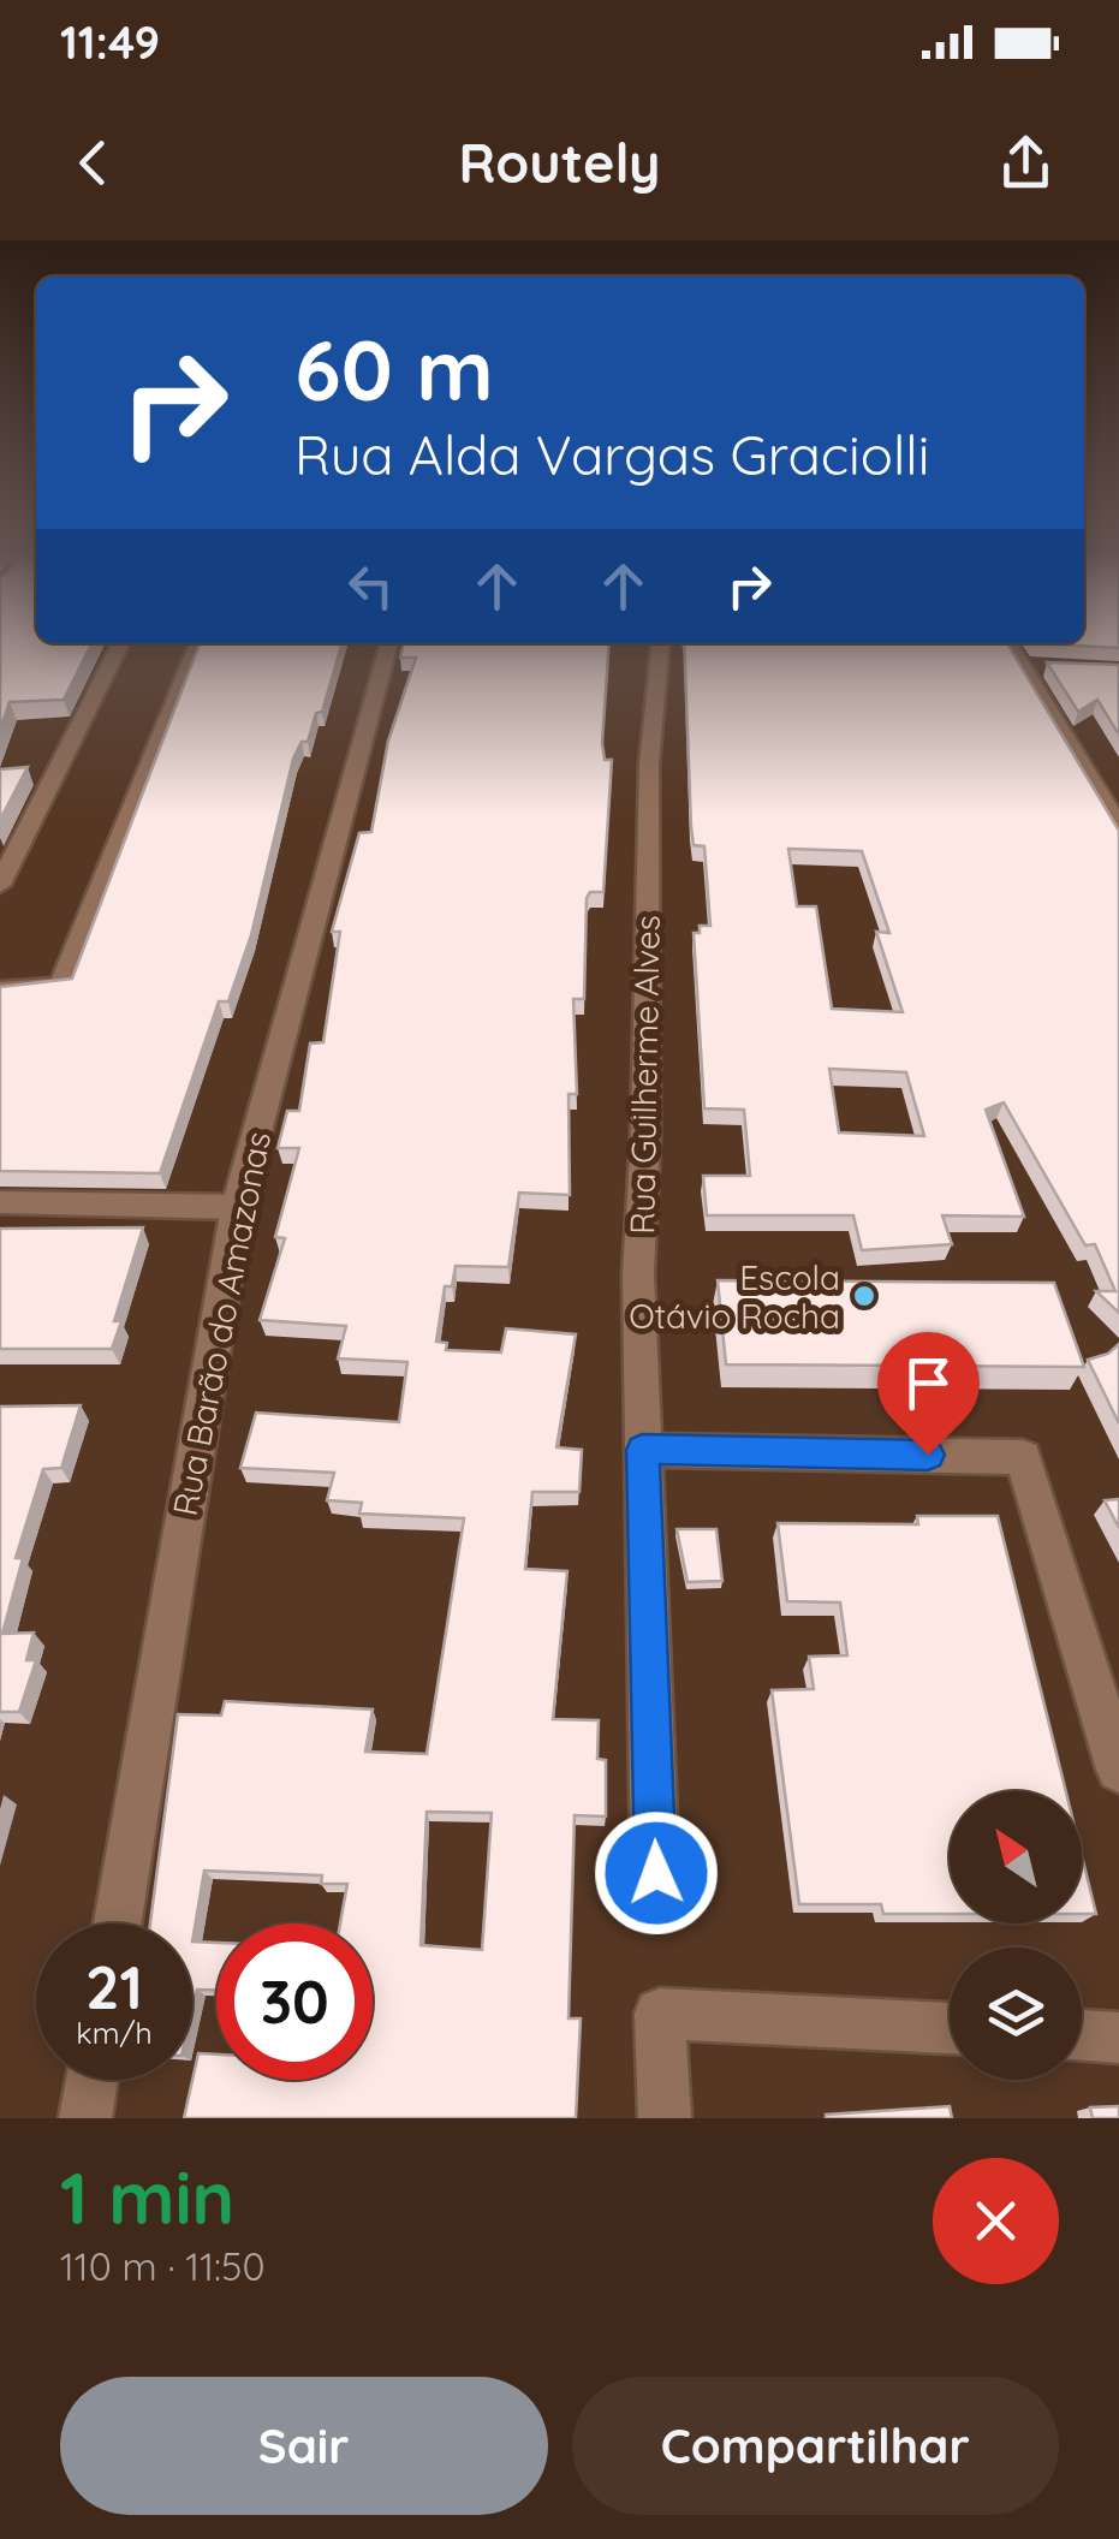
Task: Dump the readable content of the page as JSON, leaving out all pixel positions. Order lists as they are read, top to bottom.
{
  "streets": {
    "street": ["Rua Guilherme Alves", "Rua Barão do Amazonas"]
  },
  "places": ["Escola Otávio Rocha"],
  "north": "top left",
  "page": {
    "status": "11:49",
    "header": "Routely",
    "turn": ["60 m", "Rua Alda Vargas Graciolli"],
    "speed": "21 km/h",
    "limit": "30",
    "heading": ["1 min", "110 m · 11:50"],
    "buttons": ["Sair", "Compartilhar"]
  }
}
